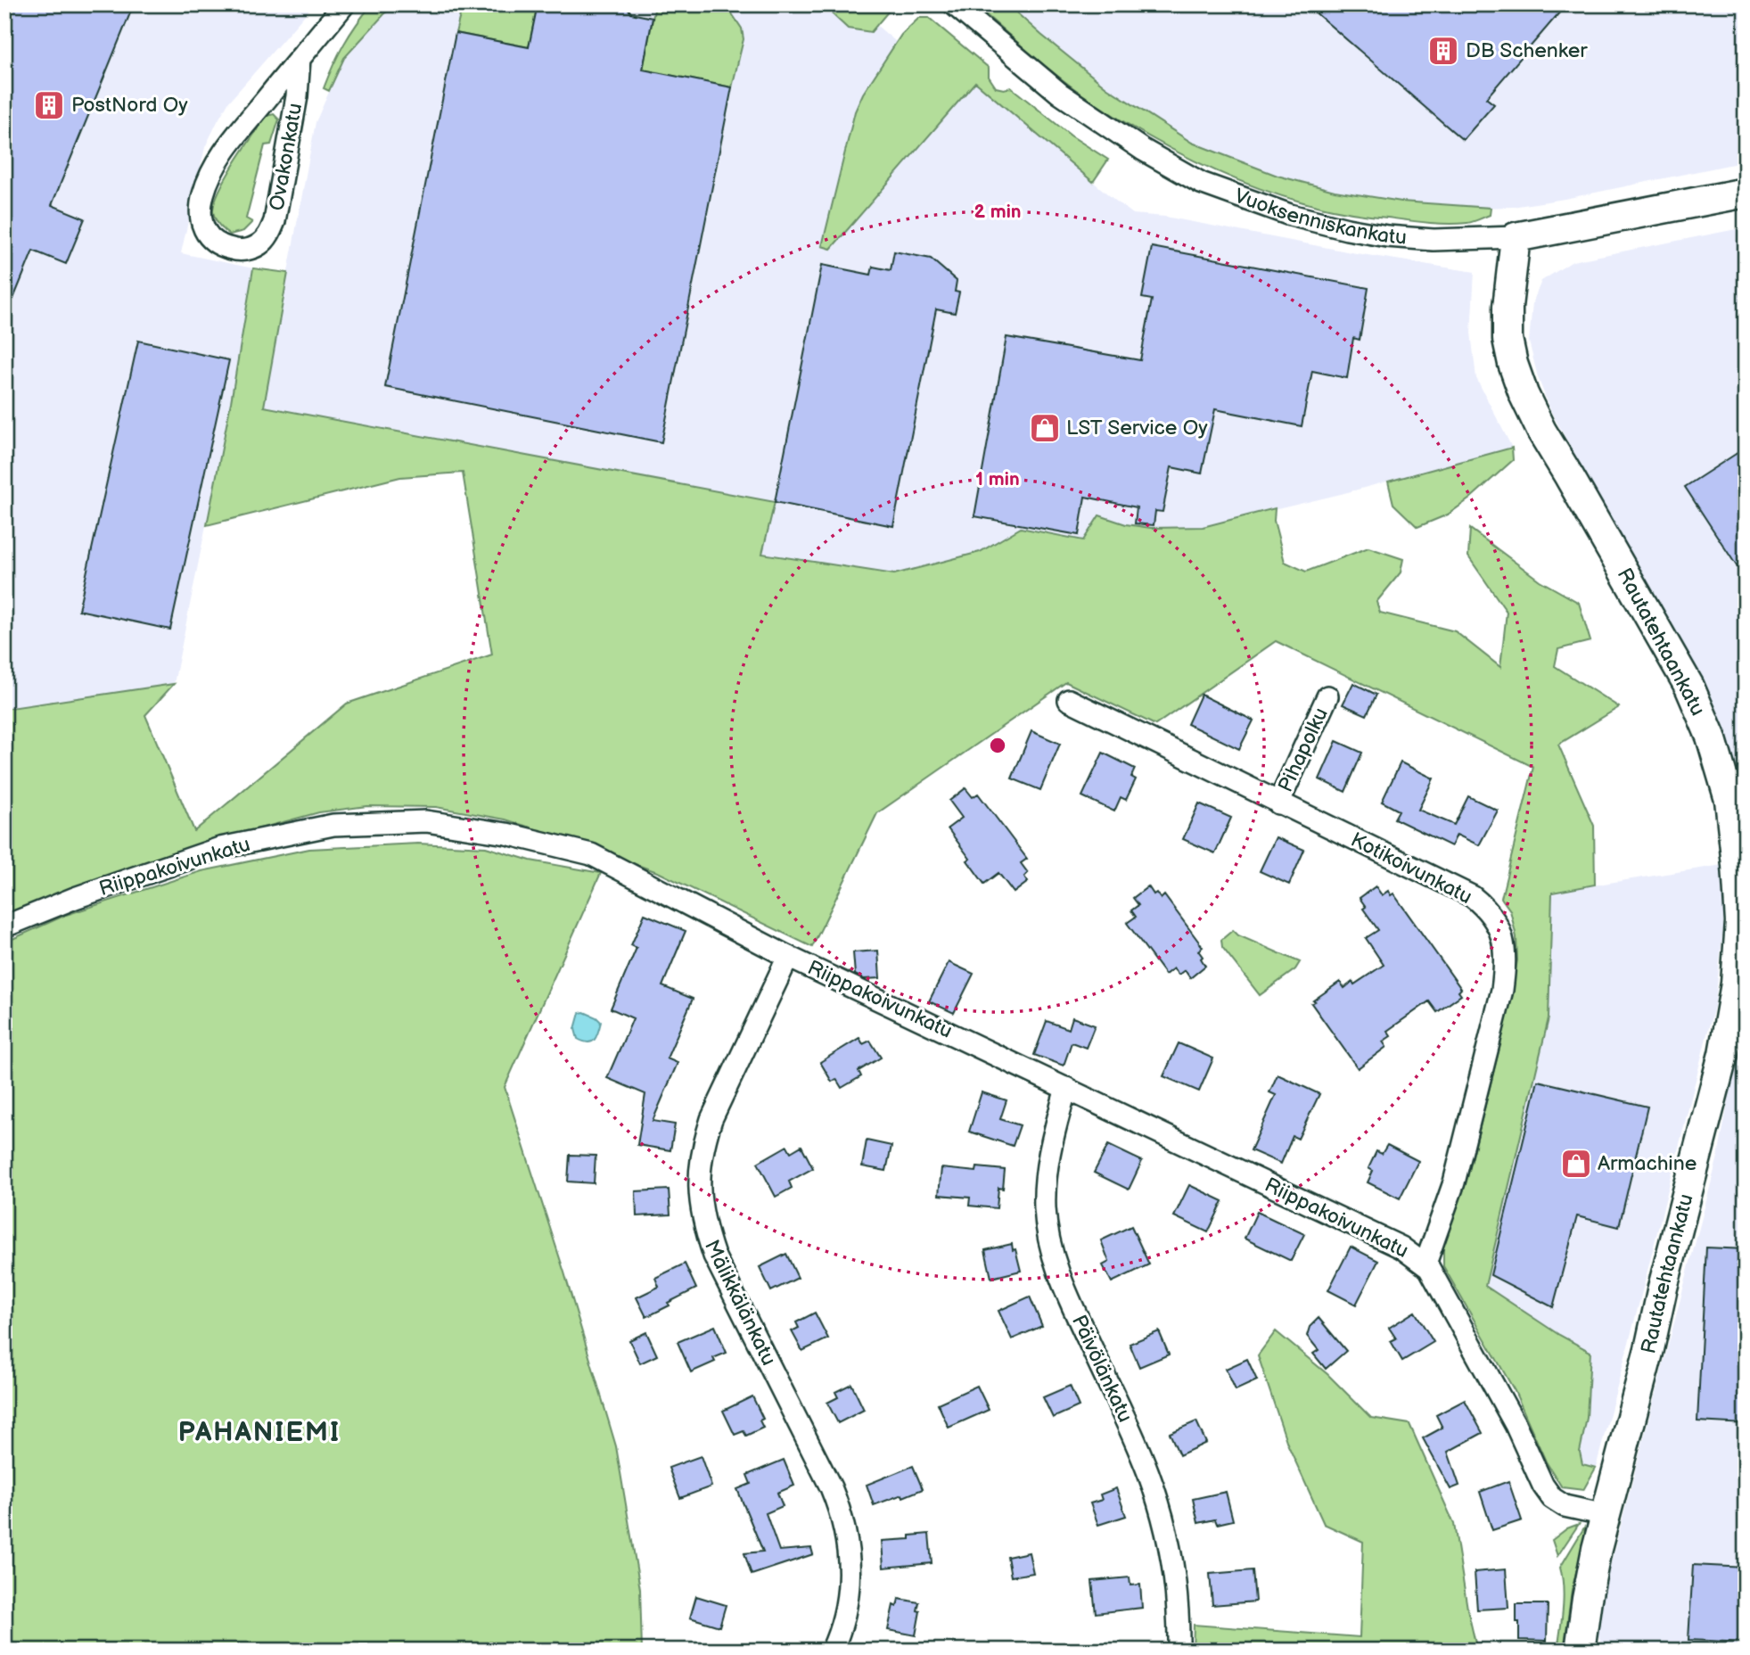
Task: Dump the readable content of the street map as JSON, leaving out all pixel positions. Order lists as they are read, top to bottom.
{
  "streets": {
    "street": [
      "Ovakonkatu",
      "Vuoksenniskankatu",
      "Rautatehtaankatu",
      "Pihapolku",
      "Riippakoivunkatu",
      "Kotikoivunkatu",
      "Mälikkälänkatu",
      "Päivölänkatu"
    ]
  },
  "crossings": [
    ["Vuoksenniskankatu", "Rautatehtaankatu"],
    ["Rautatehtaankatu", "Riippakoivunkatu"],
    ["Pihapolku", "Kotikoivunkatu"],
    ["Riippakoivunkatu", "Kotikoivunkatu"],
    ["Riippakoivunkatu", "Mälikkälänkatu"],
    ["Riippakoivunkatu", "Päivölänkatu"]
  ],
  "districts": ["PAHANIEMI"],
  "places": {
    "building": ["DB Schenker", "PostNord Oy"],
    "shop": ["LST Service Oy", "Armachine"]
  },
  "rings": ["2 min", "1 min"]
}
